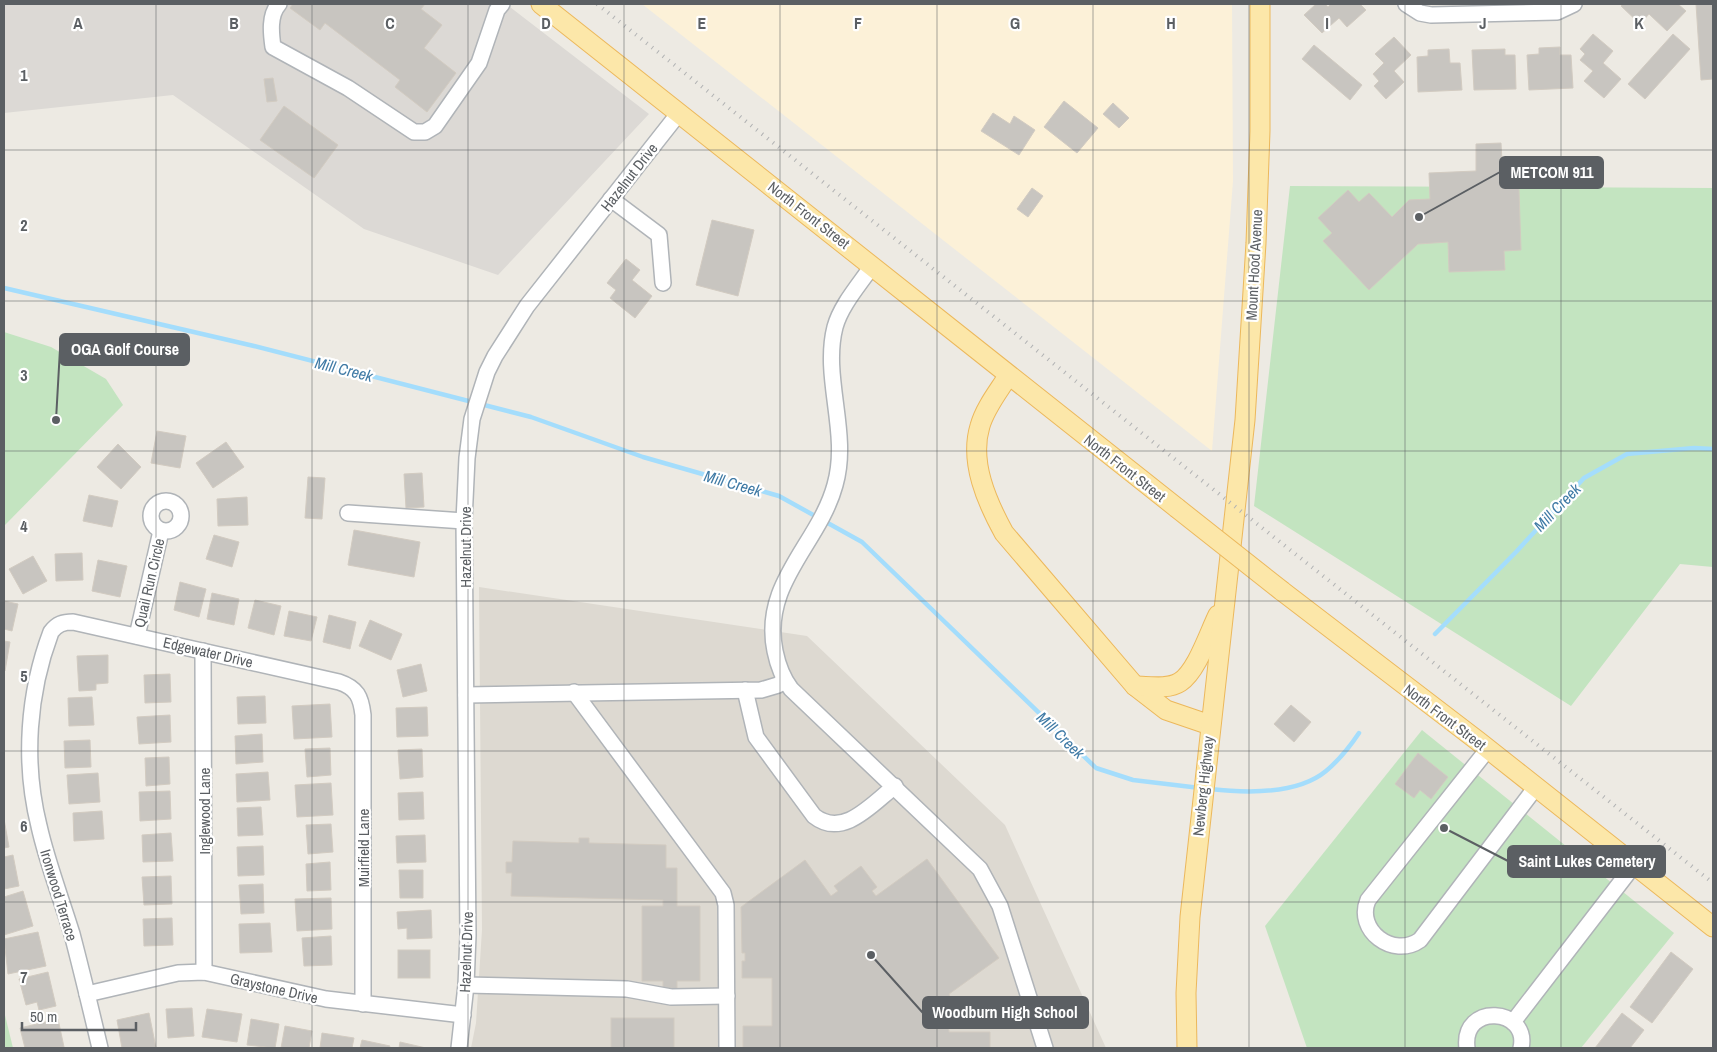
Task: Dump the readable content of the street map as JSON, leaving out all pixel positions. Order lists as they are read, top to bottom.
{
  "streets": {
    "main road": ["North Front Street", "Mount Hood Avenue", "Newberg Highway"],
    "street": [
      "Hazelnut Drive",
      "Quail Run Circle",
      "Edgewater Drive",
      "Inglewood Lane",
      "Muirfield Lane",
      "Ironwood Terrace",
      "Graystone Drive"
    ]
  },
  "crossings": [
    ["Hazelnut Drive", "North Front Street"],
    ["Hazelnut Drive", "Graystone Drive"],
    ["Mount Hood Avenue", "Newberg Highway"],
    ["Quail Run Circle", "Edgewater Drive"],
    ["Edgewater Drive", "Inglewood Lane"],
    ["Edgewater Drive", "Muirfield Lane"],
    ["Edgewater Drive", "Ironwood Terrace"],
    ["Inglewood Lane", "Graystone Drive"],
    ["Muirfield Lane", "Graystone Drive"],
    ["Ironwood Terrace", "Graystone Drive"]
  ],
  "water": ["Mill Creek"],
  "places": [
    "METCOM 911",
    "OGA Golf Course",
    "Saint Lukes Cemetery",
    "Woodburn High School"
  ],
  "scale_bar": "50 m",
  "grid": {
    "columns": [
      "A",
      "B",
      "C",
      "D",
      "E",
      "F",
      "G",
      "H",
      "I",
      "J",
      "K"
    ],
    "rows": [
      "1",
      "2",
      "3",
      "4",
      "5",
      "6",
      "7"
    ]
  }
}
